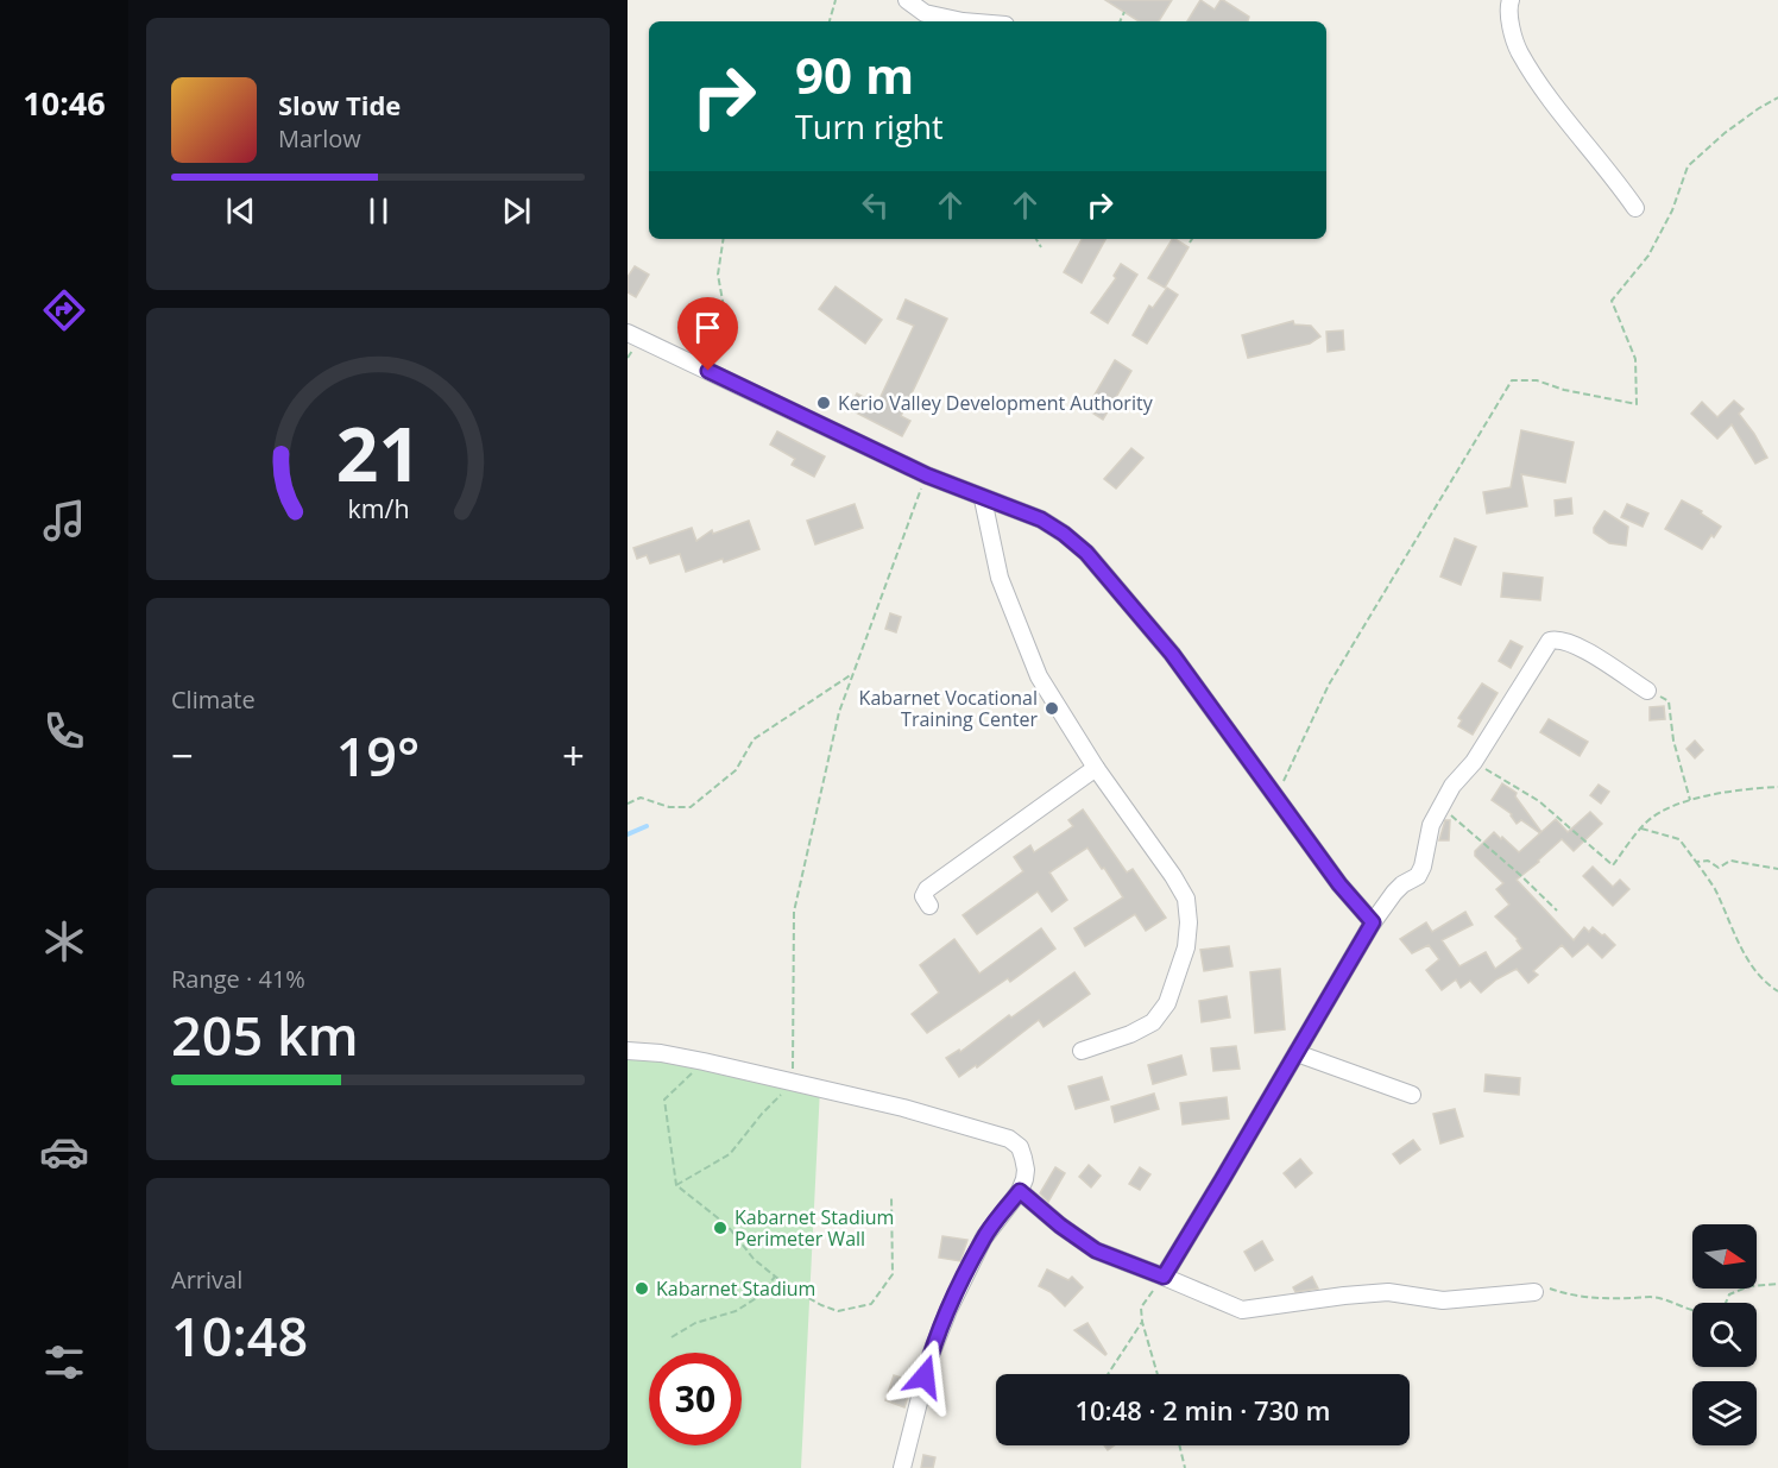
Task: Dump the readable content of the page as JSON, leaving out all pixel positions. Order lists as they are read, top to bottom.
{
  "places": [
    "Kerio Valley Development Authority",
    "Kabarnet Vocational Training Center",
    "Kabarnet Stadium Perimeter Wall",
    "Kabarnet Stadium"
  ],
  "north": "right",
  "page": {
    "tabs": "10:46",
    "turn": ["90 m", "Turn right"],
    "song": ["Slow Tide", "Marlow"],
    "tile": [
      "Climate",
      ["Range · 41%", "205 km"],
      ["Arrival", "10:48"]
    ],
    "heat": ["−", "19°", "+"],
    "limit": "30",
    "trip": "10:48 · 2 min · 730 m",
    "gauge": ["21", "km/h"]
  }
}
